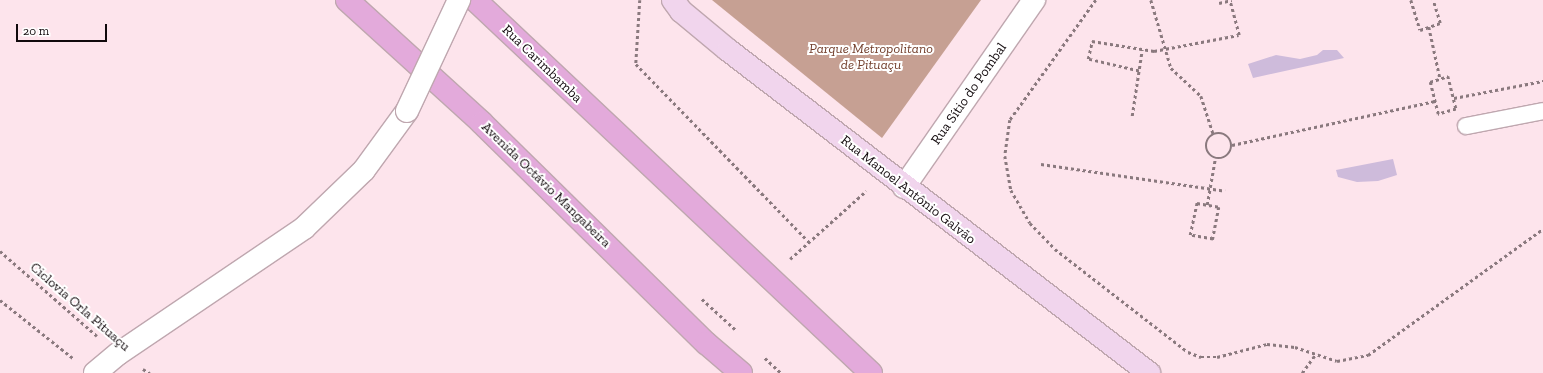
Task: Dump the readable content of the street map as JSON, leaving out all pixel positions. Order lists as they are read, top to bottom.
{
  "streets": {
    "main road": ["Rua Carimbamba", "Avenida Octávio Mangabeira"],
    "street": ["Rua Sítio do Pombal", "Rua Manoel Antônio Galvão"],
    "path": ["Ciclovia Orla Pituaçu"]
  },
  "crossings": [
    ["Rua Sítio do Pombal", "Rua Manoel Antônio Galvão"]
  ],
  "parks": ["Parque Metropolitano de Pituaçu"],
  "scale_bar": "20 m"
}
